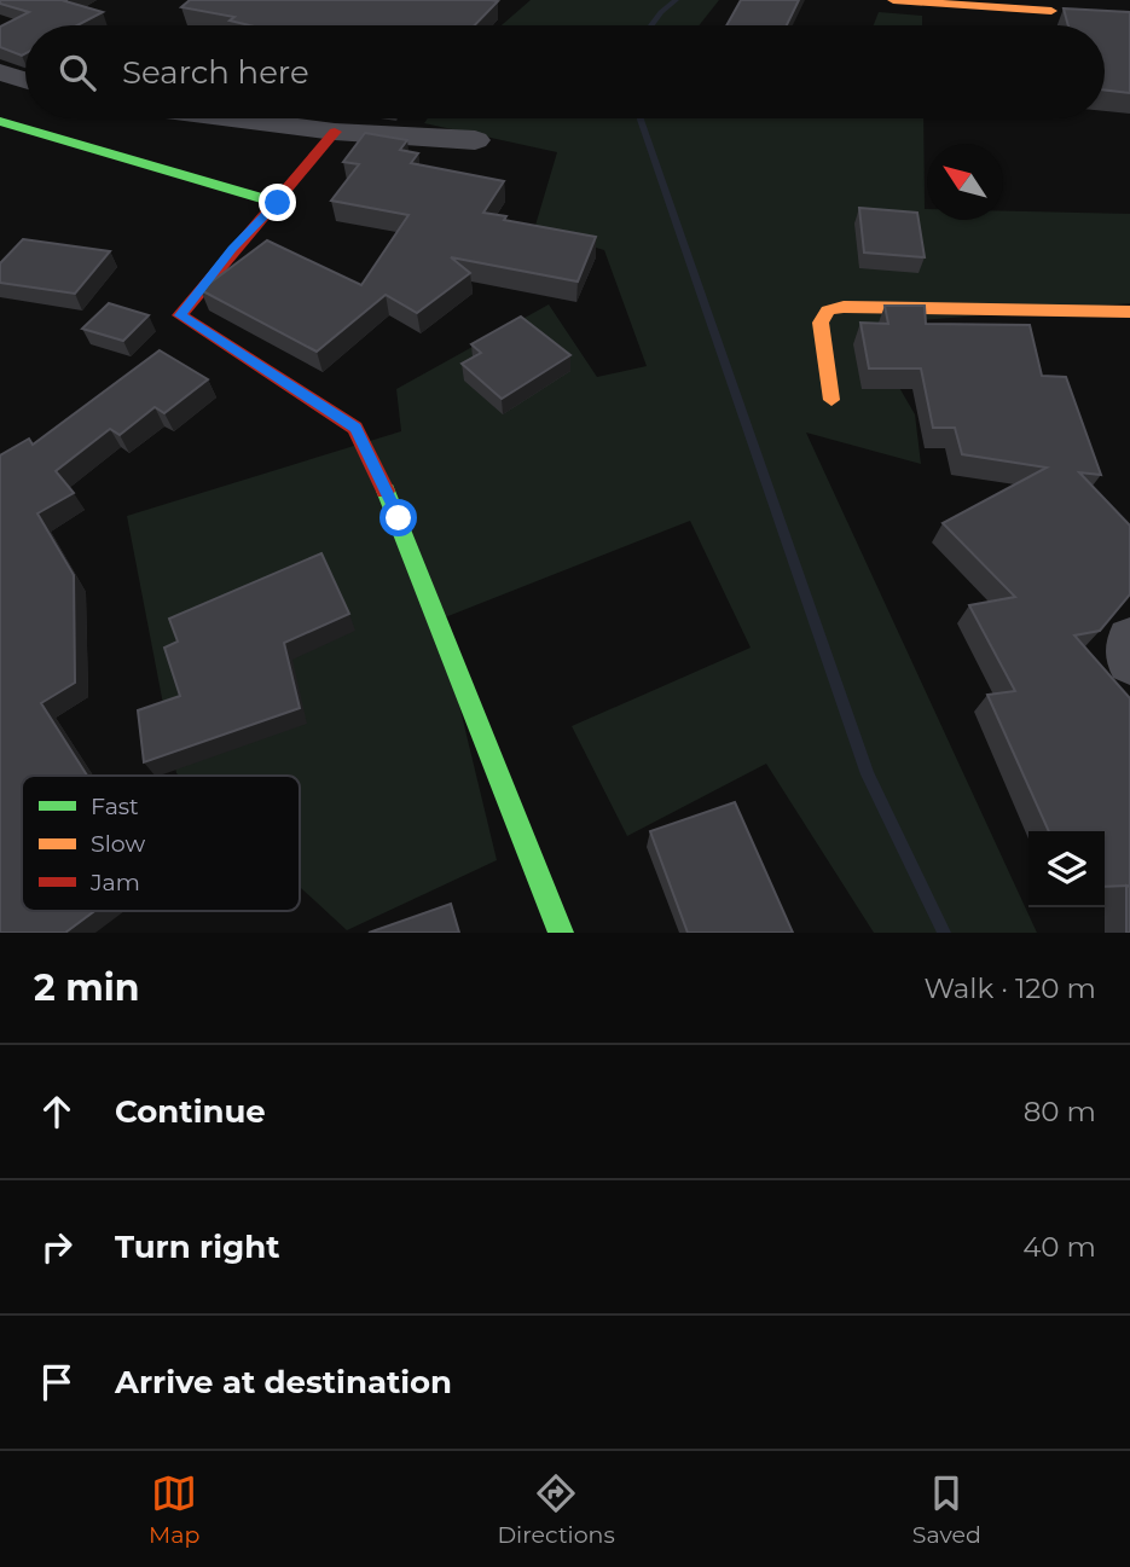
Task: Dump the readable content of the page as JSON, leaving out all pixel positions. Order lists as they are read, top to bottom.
{
  "legend": ["Fast", "Slow", "Jam"],
  "north": "top left",
  "page": {
    "search": "Search here",
    "heading": ["2 min", "Walk · 120 m"],
    "list": [
      ["Continue", "80 m"],
      ["Turn right", "40 m"],
      "Arrive at destination"
    ],
    "nav": ["Map", "Directions", "Saved"]
  }
}
